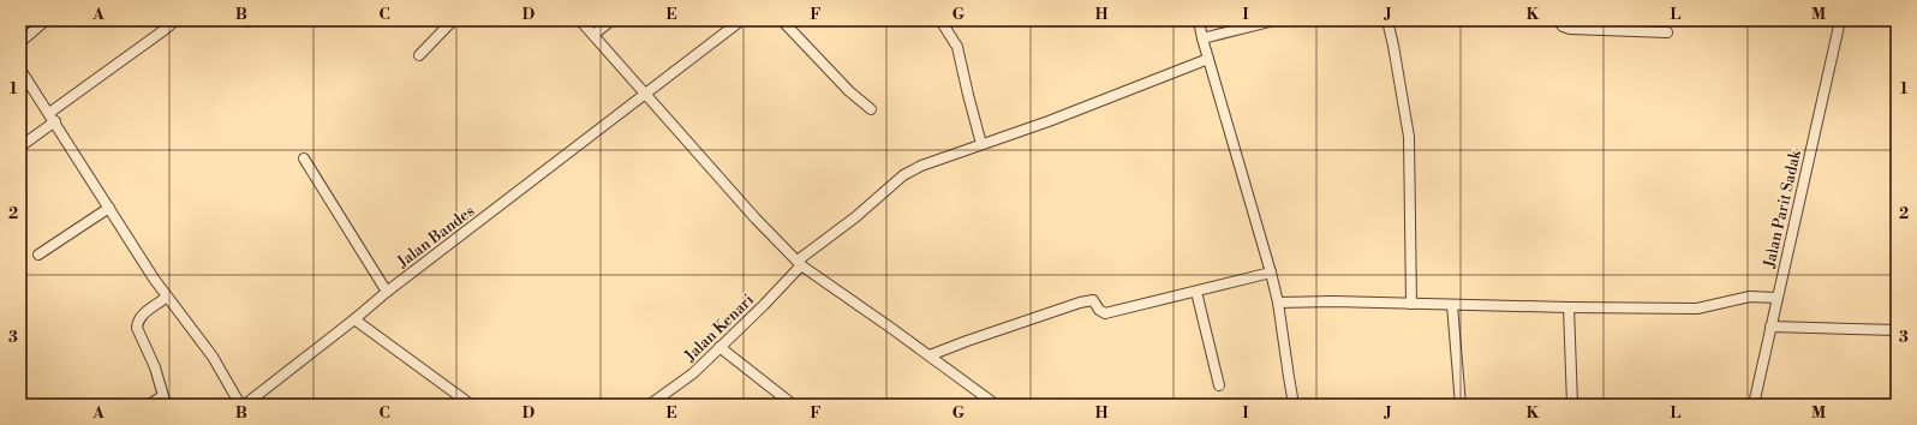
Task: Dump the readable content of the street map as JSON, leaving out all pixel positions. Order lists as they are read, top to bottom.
{
  "streets": {
    "street": ["Jalan Parit Sadak", "Jalan Bandes", "Jalan Kenari"]
  },
  "grid": {
    "columns": [
      "A",
      "B",
      "C",
      "D",
      "E",
      "F",
      "G",
      "H",
      "I",
      "J",
      "K",
      "L",
      "M"
    ],
    "rows": ["1", "2", "3"]
  }
}
